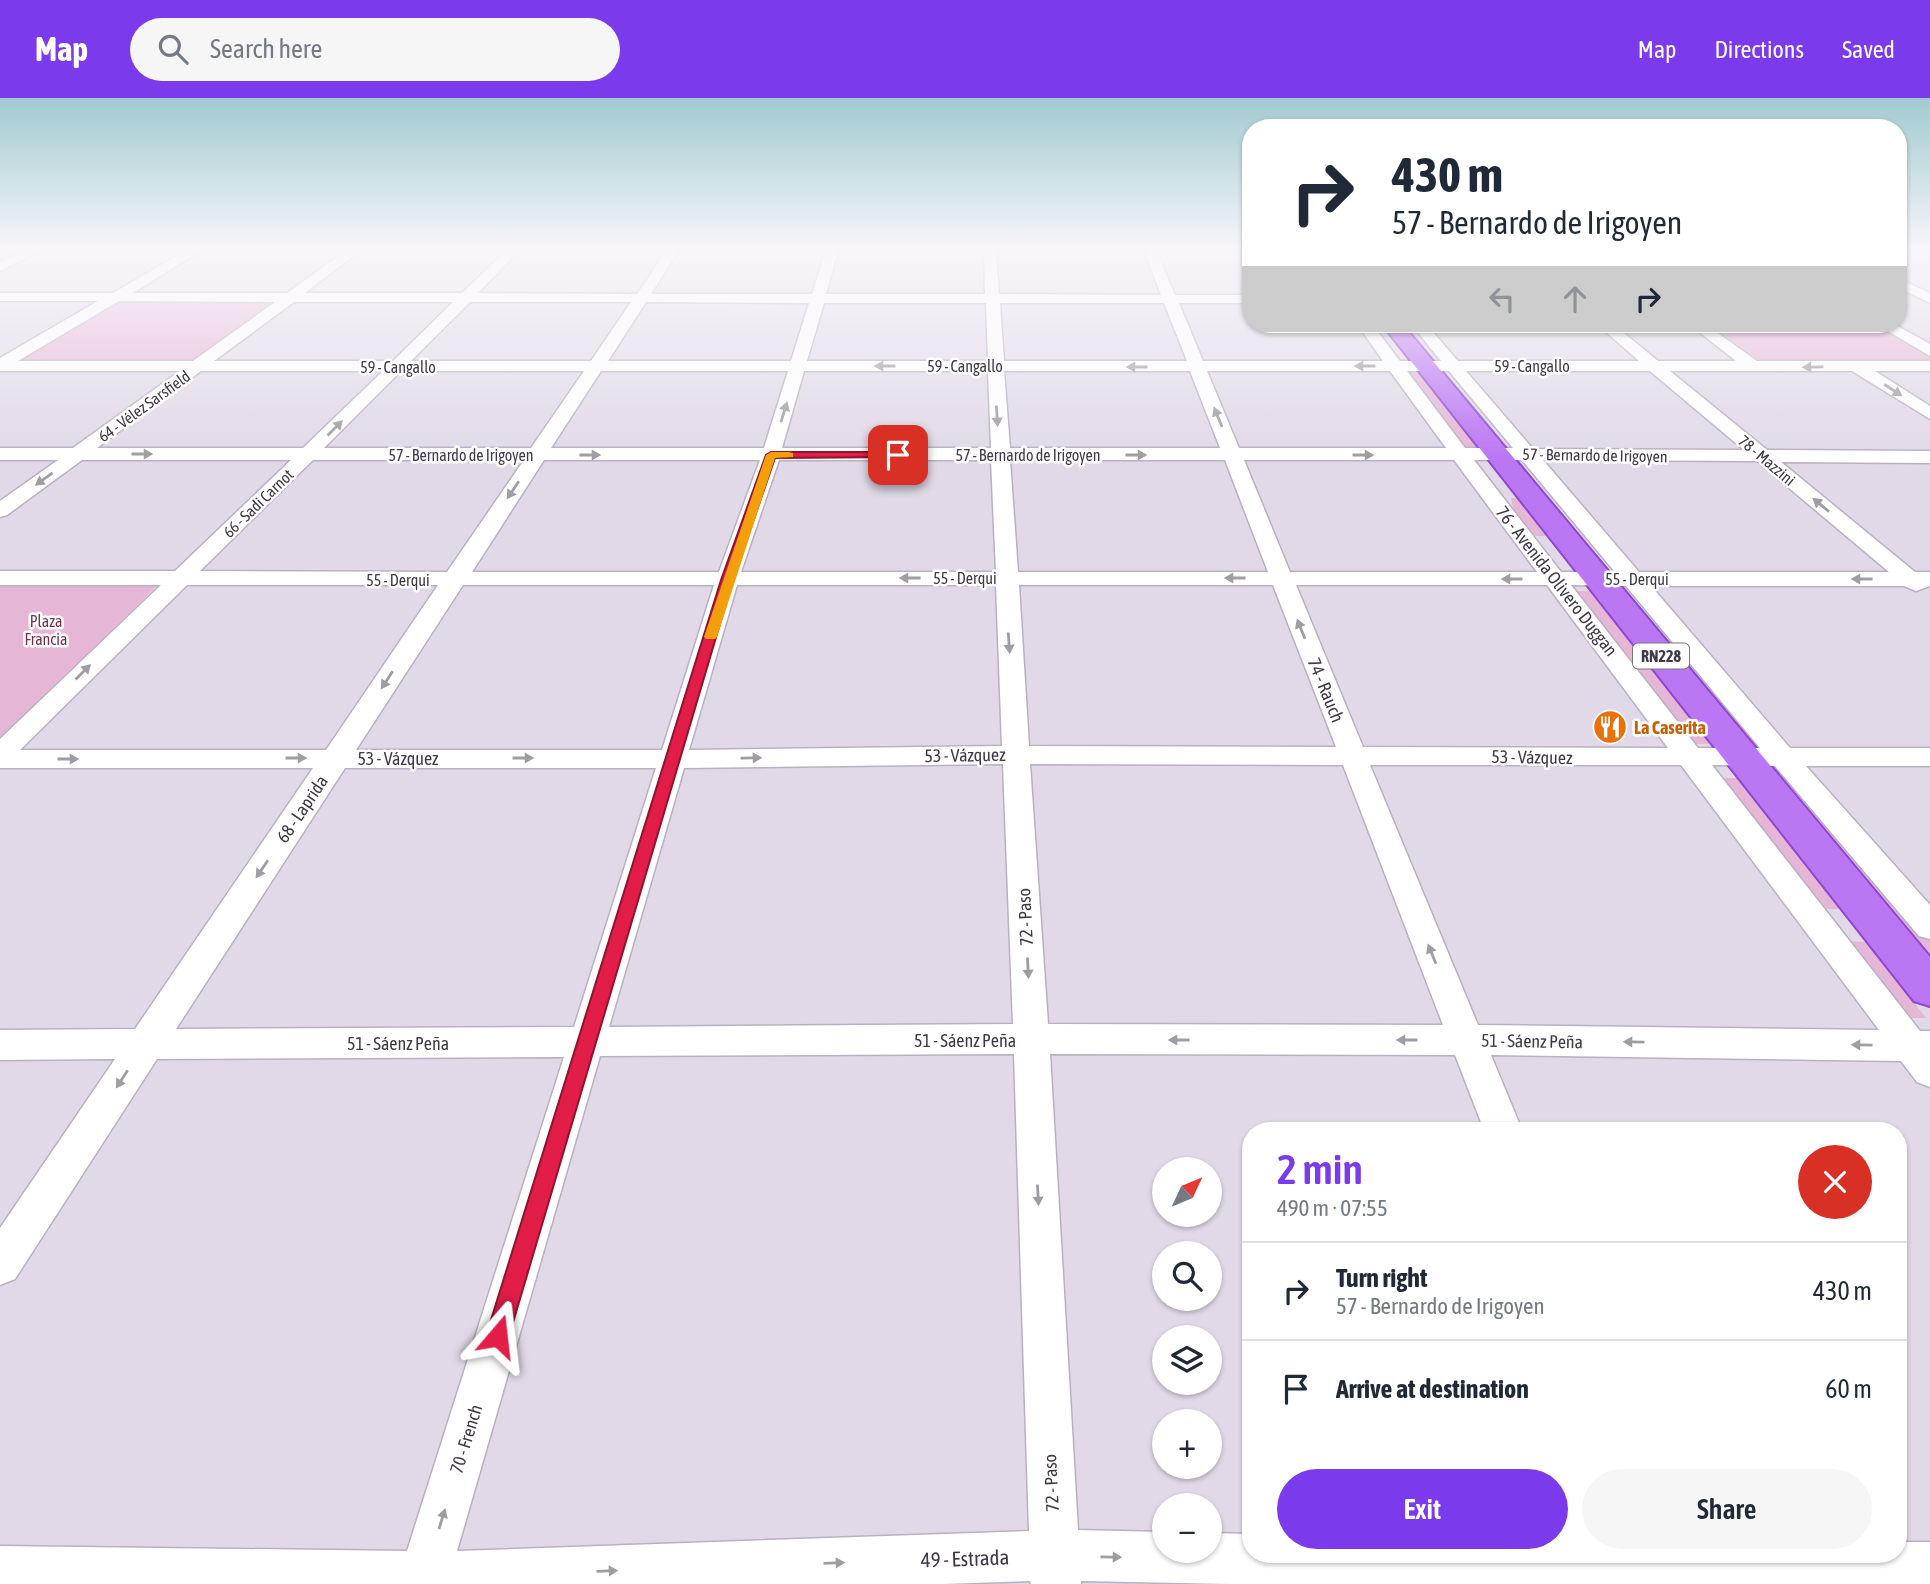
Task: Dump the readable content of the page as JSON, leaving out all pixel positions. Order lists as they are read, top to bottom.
{
  "streets": {
    "highway": ["76 - Avenida Olivero Duggan", "RN228"],
    "street": [
      "59 - Cangallo",
      "64 - Vélez Sarsfield",
      "57 - Bernardo de Irigoyen",
      "78 - Mazzini",
      "66 - Sadi Carnot",
      "55 - Derqui",
      "74 - Rauch",
      "53 - Vázquez",
      "68 - Laprida",
      "72 - Paso",
      "51 - Sáenz Peña",
      "70 - French",
      "49 - Estrada"
    ]
  },
  "crossings": [
    ["59 - Cangallo", "64 - Vélez Sarsfield"],
    ["59 - Cangallo", "78 - Mazzini"],
    ["59 - Cangallo", "66 - Sadi Carnot"],
    ["59 - Cangallo", "76 - Avenida Olivero Duggan"],
    ["59 - Cangallo", "74 - Rauch"],
    ["59 - Cangallo", "68 - Laprida"],
    ["59 - Cangallo", "72 - Paso"],
    ["59 - Cangallo", "70 - French"],
    ["64 - Vélez Sarsfield", "57 - Bernardo de Irigoyen"],
    ["57 - Bernardo de Irigoyen", "78 - Mazzini"],
    ["57 - Bernardo de Irigoyen", "66 - Sadi Carnot"],
    ["57 - Bernardo de Irigoyen", "76 - Avenida Olivero Duggan"],
    ["57 - Bernardo de Irigoyen", "74 - Rauch"],
    ["57 - Bernardo de Irigoyen", "68 - Laprida"],
    ["57 - Bernardo de Irigoyen", "72 - Paso"],
    ["57 - Bernardo de Irigoyen", "70 - French"],
    ["78 - Mazzini", "55 - Derqui"],
    ["66 - Sadi Carnot", "55 - Derqui"],
    ["66 - Sadi Carnot", "53 - Vázquez"],
    ["55 - Derqui", "76 - Avenida Olivero Duggan"],
    ["55 - Derqui", "74 - Rauch"],
    ["55 - Derqui", "68 - Laprida"],
    ["55 - Derqui", "72 - Paso"],
    ["55 - Derqui", "70 - French"],
    ["76 - Avenida Olivero Duggan", "53 - Vázquez"],
    ["76 - Avenida Olivero Duggan", "51 - Sáenz Peña"],
    ["74 - Rauch", "53 - Vázquez"],
    ["74 - Rauch", "51 - Sáenz Peña"],
    ["53 - Vázquez", "68 - Laprida"],
    ["53 - Vázquez", "72 - Paso"],
    ["53 - Vázquez", "70 - French"],
    ["68 - Laprida", "51 - Sáenz Peña"],
    ["72 - Paso", "51 - Sáenz Peña"],
    ["72 - Paso", "49 - Estrada"],
    ["51 - Sáenz Peña", "70 - French"],
    ["70 - French", "49 - Estrada"]
  ],
  "one_way": [
    "59 - Cangallo",
    "57 - Bernardo de Irigoyen",
    "66 - Sadi Carnot",
    "55 - Derqui",
    "74 - Rauch",
    "53 - Vázquez",
    "68 - Laprida",
    "72 - Paso",
    "51 - Sáenz Peña",
    "70 - French",
    "49 - Estrada"
  ],
  "parks": ["Plaza Francia"],
  "places": {
    "restaurant": ["La Caserita"]
  },
  "north": "top right",
  "page": {
    "header": "Map",
    "search": "Search here",
    "nav": ["Map", "Directions", "Saved"],
    "turn": ["430 m", "57 - Bernardo de Irigoyen"],
    "heading": ["2 min", "490 m · 07:55"],
    "map_buttons": ["+", "−"],
    "list": [
      {
        "name": "Turn right",
        "note": "57 - Bernardo de Irigoyen",
        "value": "430 m"
      },
      {
        "name": "Arrive at destination",
        "value": "60 m"
      }
    ],
    "buttons": ["Exit", "Share"]
  }
}
